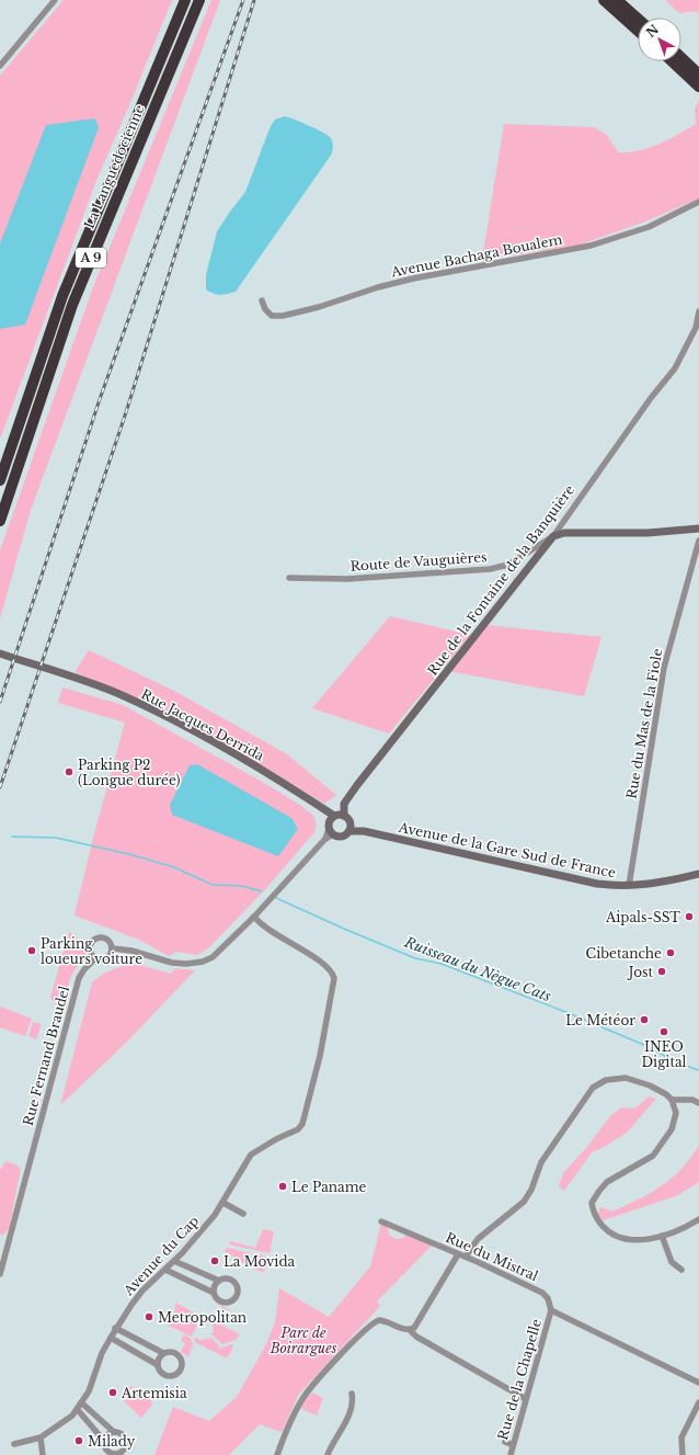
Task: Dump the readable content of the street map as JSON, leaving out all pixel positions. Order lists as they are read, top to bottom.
{
  "streets": {
    "highway": ["La Languedocienne", "A 9"],
    "street": [
      "Avenue Bachaga Boualem",
      "Route de Vauguières",
      "Rue de la Fontaine de la Banquière",
      "Rue du Mas de la Fiole",
      "Rue Jacques Derrida",
      "Avenue de la Gare Sud de France",
      "Rue Fernand Braudel",
      "Avenue du Cap",
      "Rue du Mistral",
      "Rue de la Chapelle"
    ]
  },
  "crossings": [
    ["Route de Vauguières", "Rue de la Fontaine de la Banquière"],
    ["Rue de la Fontaine de la Banquière", "Avenue de la Gare Sud de France"],
    ["Rue du Mas de la Fiole", "Avenue de la Gare Sud de France"],
    ["Rue du Mistral", "Rue de la Chapelle"]
  ],
  "water": ["Ruisseau du Nègue Cats"],
  "parks": ["Parc de Boirargues"],
  "places": [
    "Parking P2 (Longue durée)",
    "Aipals-SST",
    "Parking loueurs voiture",
    "Cibetanche",
    "Jost",
    "Le Météor",
    "INEO Digital",
    "Le Paname",
    "La Movida",
    "Metropolitan",
    "Artemisia",
    "Milady"
  ],
  "north": "top left"
}
